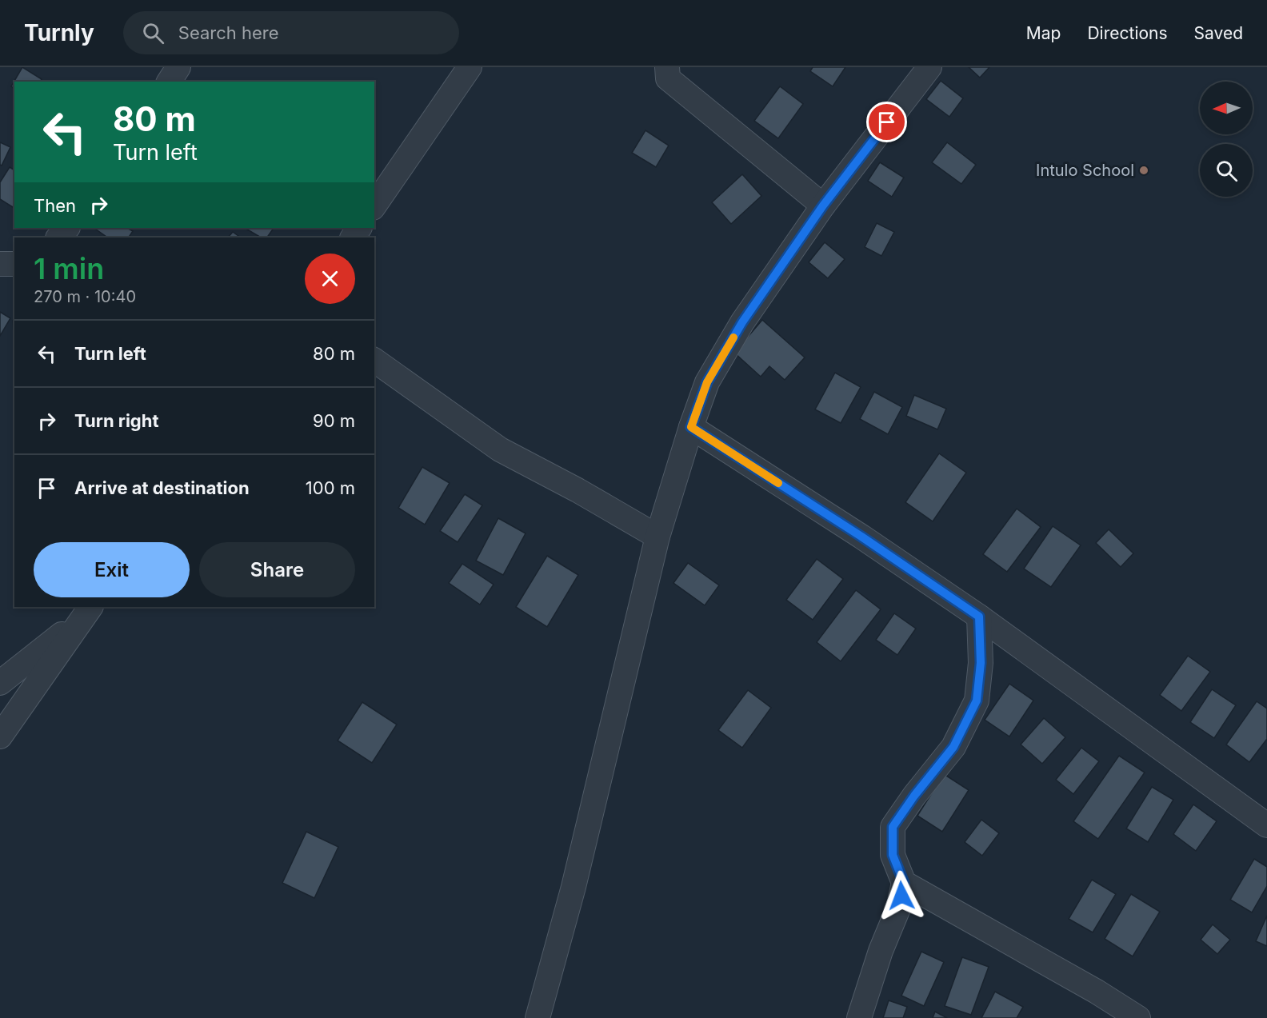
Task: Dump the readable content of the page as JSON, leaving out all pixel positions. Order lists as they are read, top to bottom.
{
  "places": ["Intulo School"],
  "north": "left",
  "page": {
    "header": "Turnly",
    "search": "Search here",
    "nav": ["Map", "Directions", "Saved"],
    "turn": ["80 m", "Turn left"],
    "then": "Then",
    "heading": ["1 min", "270 m · 10:40"],
    "list": [
      {
        "name": "Turn left",
        "value": "80 m"
      },
      {
        "name": "Turn right",
        "value": "90 m"
      },
      {
        "name": "Arrive at destination",
        "value": "100 m"
      }
    ],
    "buttons": ["Exit", "Share"]
  }
}
